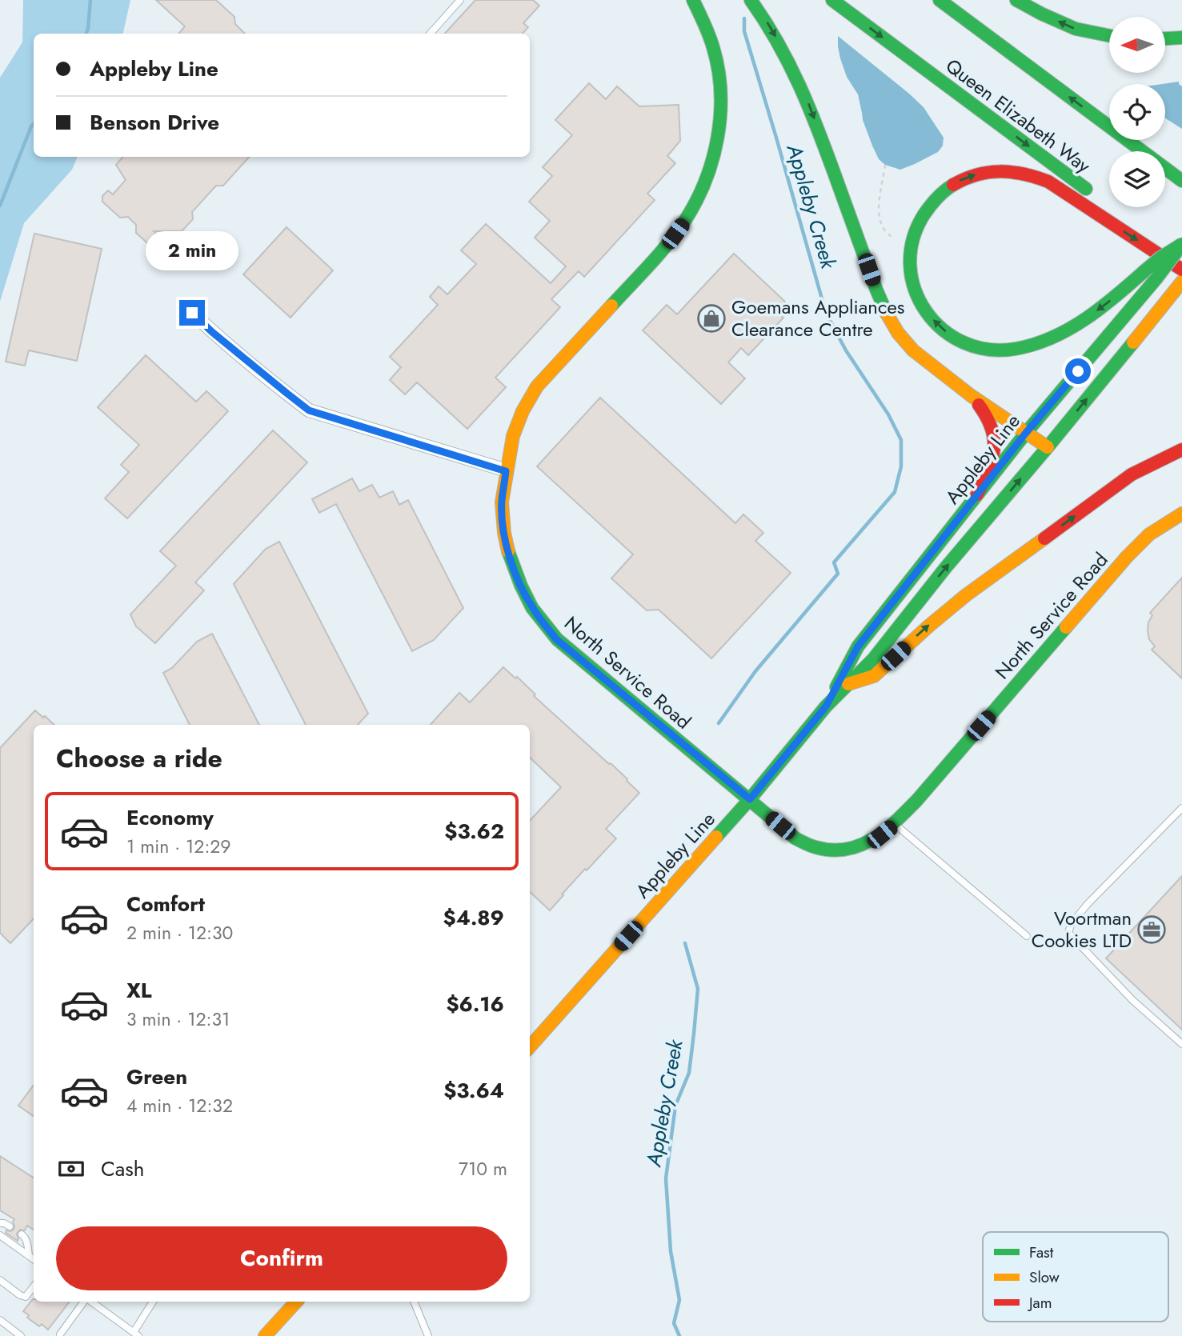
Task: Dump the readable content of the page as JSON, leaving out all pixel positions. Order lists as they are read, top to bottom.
{
  "streets": {
    "main road": ["Queen Elizabeth Way", "Appleby Line", "North Service Road"]
  },
  "crossings": [
    ["Appleby Line", "North Service Road"]
  ],
  "water": ["Appleby Creek"],
  "places": {
    "shop": ["Goemans Appliances Clearance Centre"],
    "office": ["Voortman Cookies LTD"]
  },
  "legend": ["Fast", "Slow", "Jam"],
  "north": "left",
  "page": {
    "banner": ["Appleby Line", "Benson Drive"],
    "bubble": "2 min",
    "heading": "Choose a ride",
    "list": [
      {
        "name": "Economy",
        "note": "1 min · 12:29",
        "value": "$3.62"
      },
      {
        "name": "Comfort",
        "note": "2 min · 12:30",
        "value": "$4.89"
      },
      {
        "name": "XL",
        "note": "3 min · 12:31",
        "value": "$6.16"
      },
      {
        "name": "Green",
        "note": "4 min · 12:32",
        "value": "$3.64"
      }
    ],
    "pay": ["Cash", "710 m"],
    "buttons": "Confirm"
  }
}
